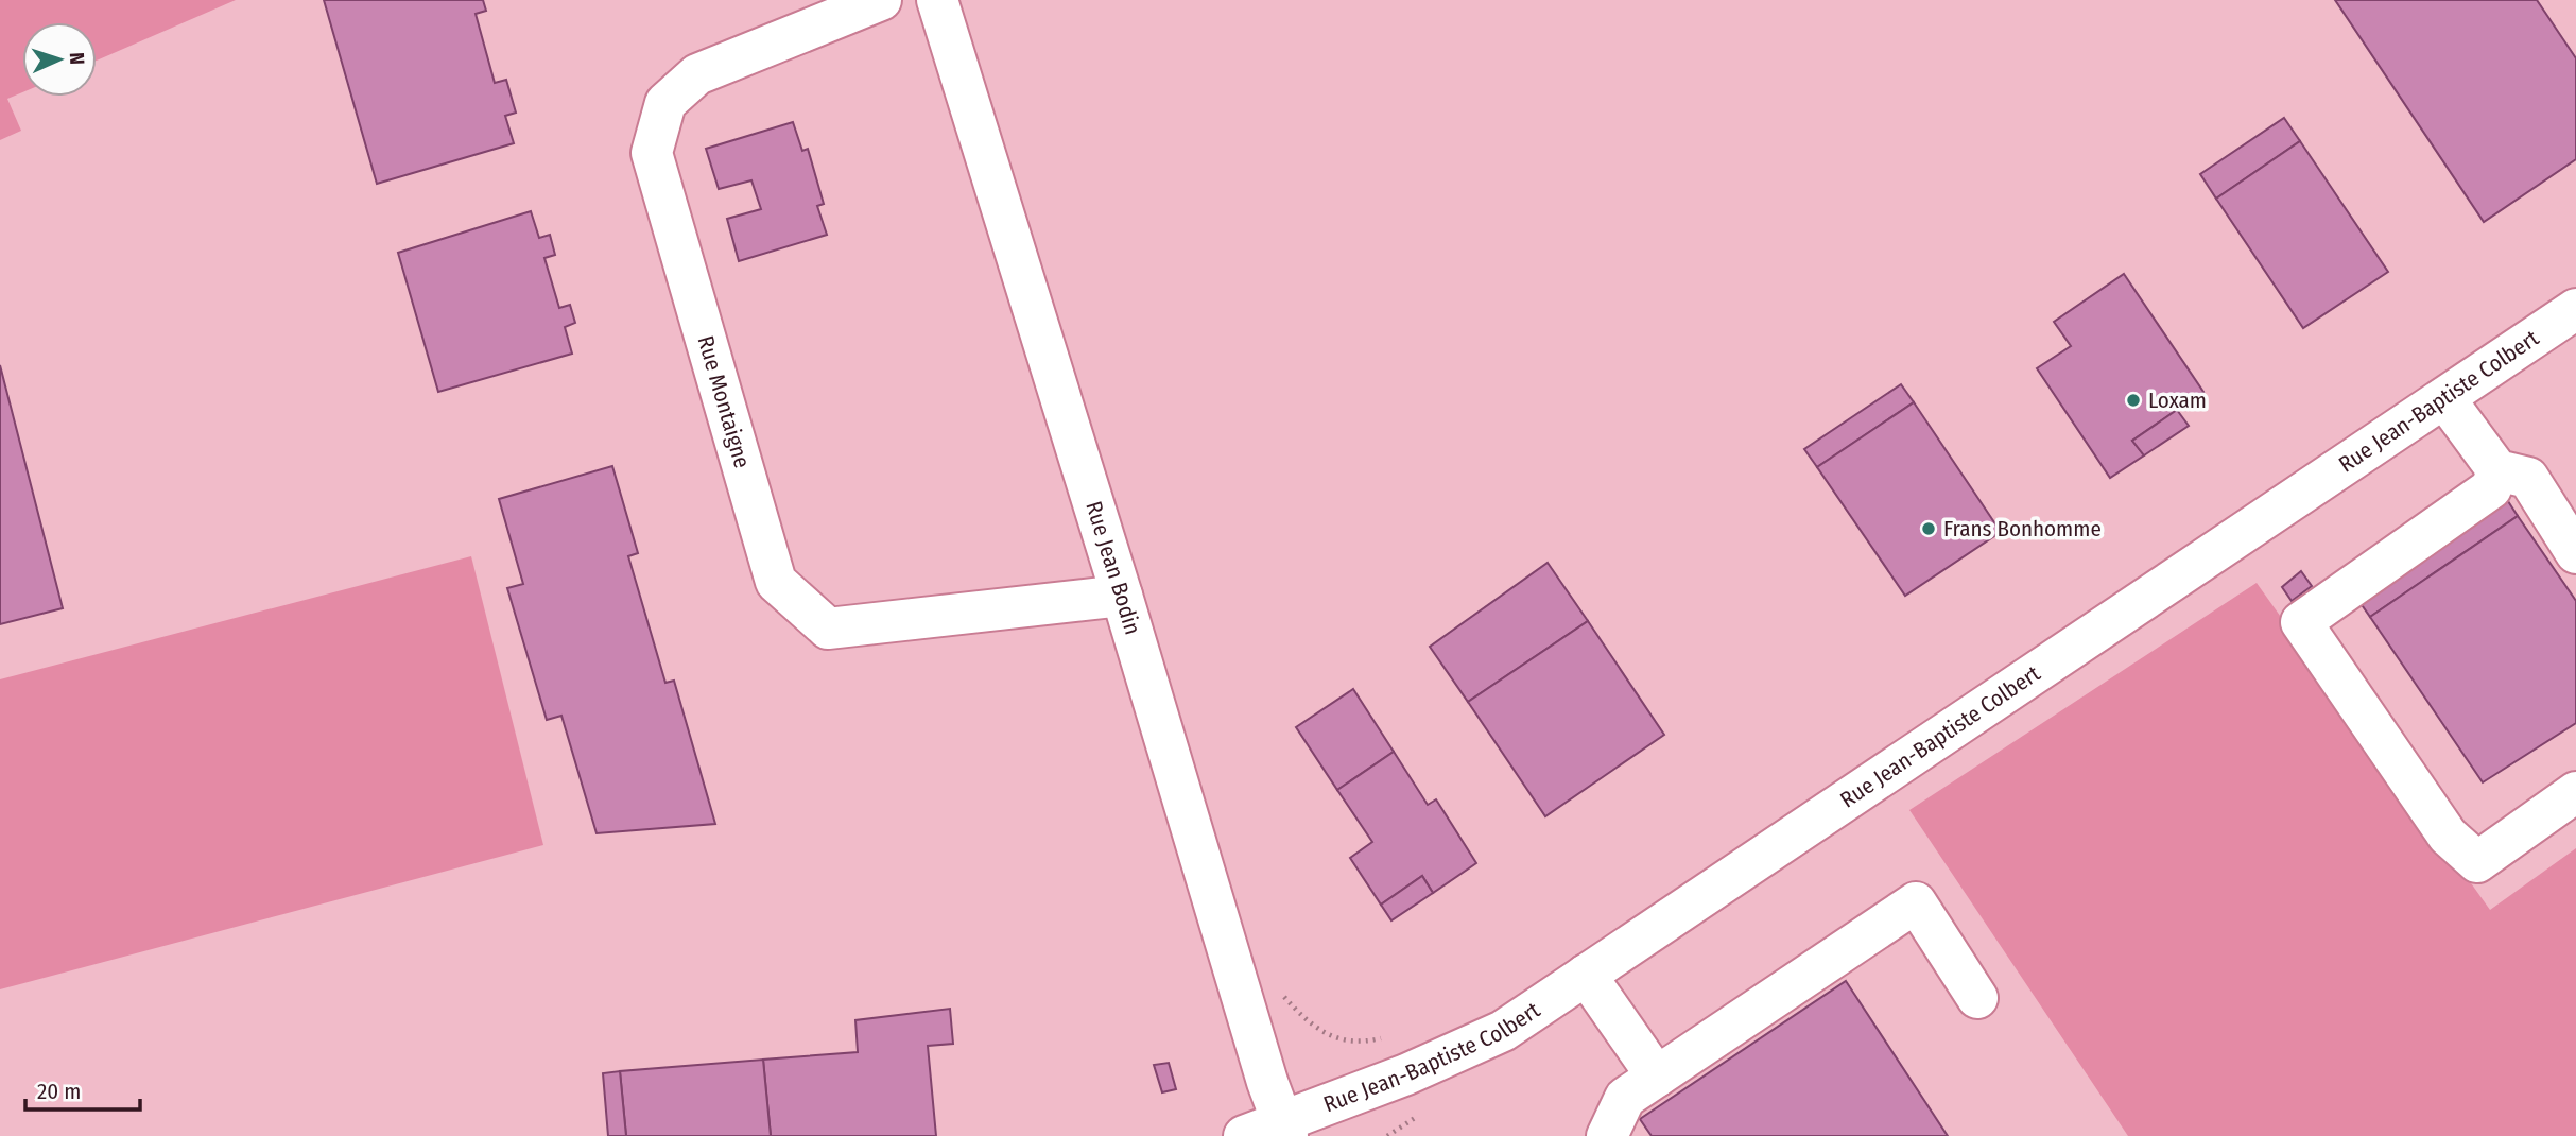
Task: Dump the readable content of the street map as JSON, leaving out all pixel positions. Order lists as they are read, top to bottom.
{
  "streets": {
    "street": ["Rue Jean-Baptiste Colbert", "Rue Montaigne", "Rue Jean Bodin"]
  },
  "crossings": [
    ["Rue Jean-Baptiste Colbert", "Rue Jean Bodin"],
    ["Rue Montaigne", "Rue Jean Bodin"]
  ],
  "places": ["Loxam", "Frans Bonhomme"],
  "scale_bar": "20 m",
  "north": "right"
}
